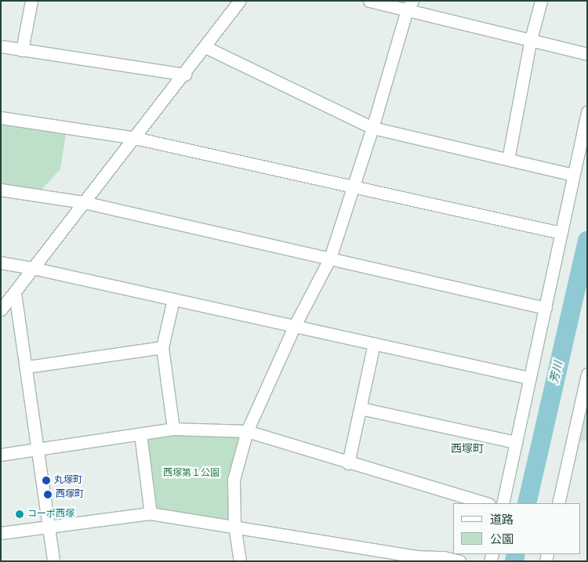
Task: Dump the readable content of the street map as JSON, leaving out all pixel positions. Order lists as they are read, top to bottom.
{
  "districts": ["西塚町"],
  "water": ["芳川"],
  "parks": ["西塚第１公園"],
  "places": ["丸塚町", "西塚町", "コーポ西塚"],
  "legend": ["道路", "公園"]
}
